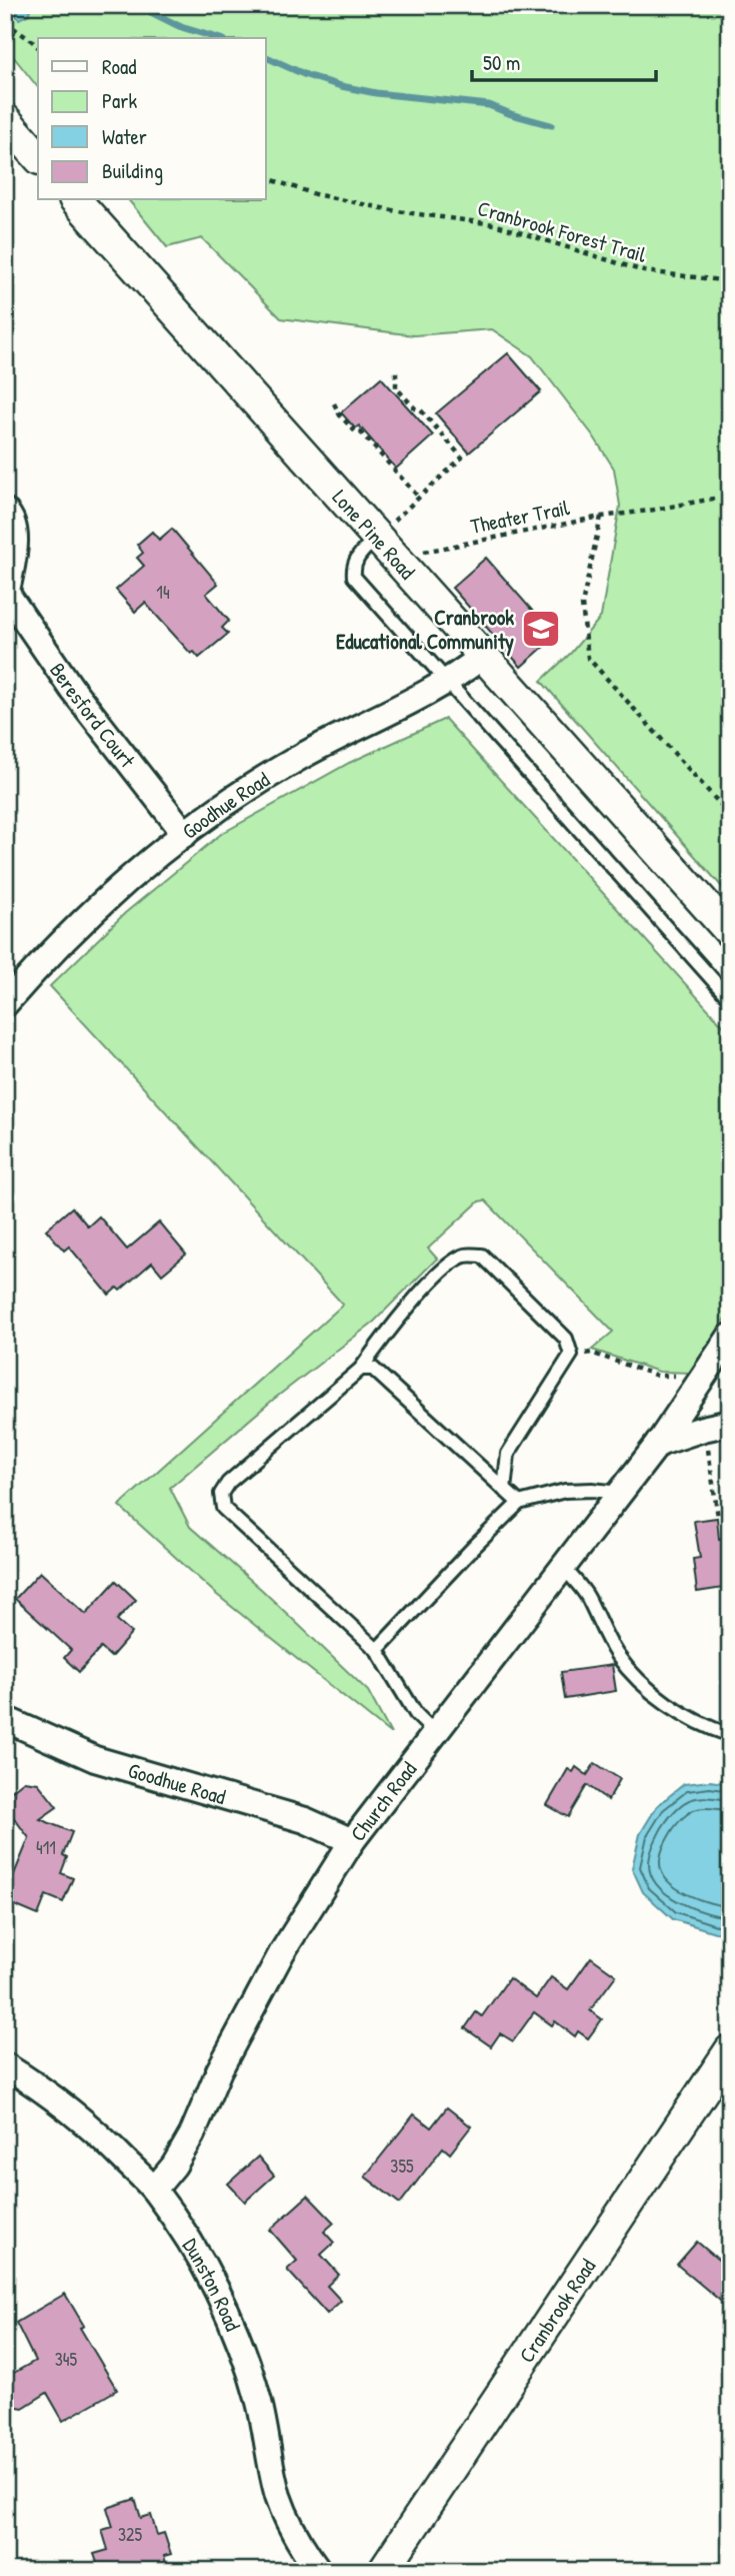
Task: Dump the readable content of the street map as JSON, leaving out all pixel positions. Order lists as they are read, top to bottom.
{
  "streets": {
    "street": [
      "Lone Pine Road",
      "Beresford Court",
      "Goodhue Road",
      "Church Road",
      "Dunston Road",
      "Cranbrook Road"
    ],
    "path": ["Cranbrook Forest Trail", "Theater Trail"]
  },
  "crossings": [
    ["Lone Pine Road", "Goodhue Road"],
    ["Beresford Court", "Goodhue Road"],
    ["Goodhue Road", "Church Road"],
    ["Church Road", "Dunston Road"]
  ],
  "places": {
    "school or university": ["Cranbrook Educational Community"]
  },
  "house_numbers": [
    "14",
    "411",
    "355",
    "345",
    "325"
  ],
  "legend": [
    "Road",
    "Park",
    "Water",
    "Building"
  ],
  "scale_bar": "50 m"
}
